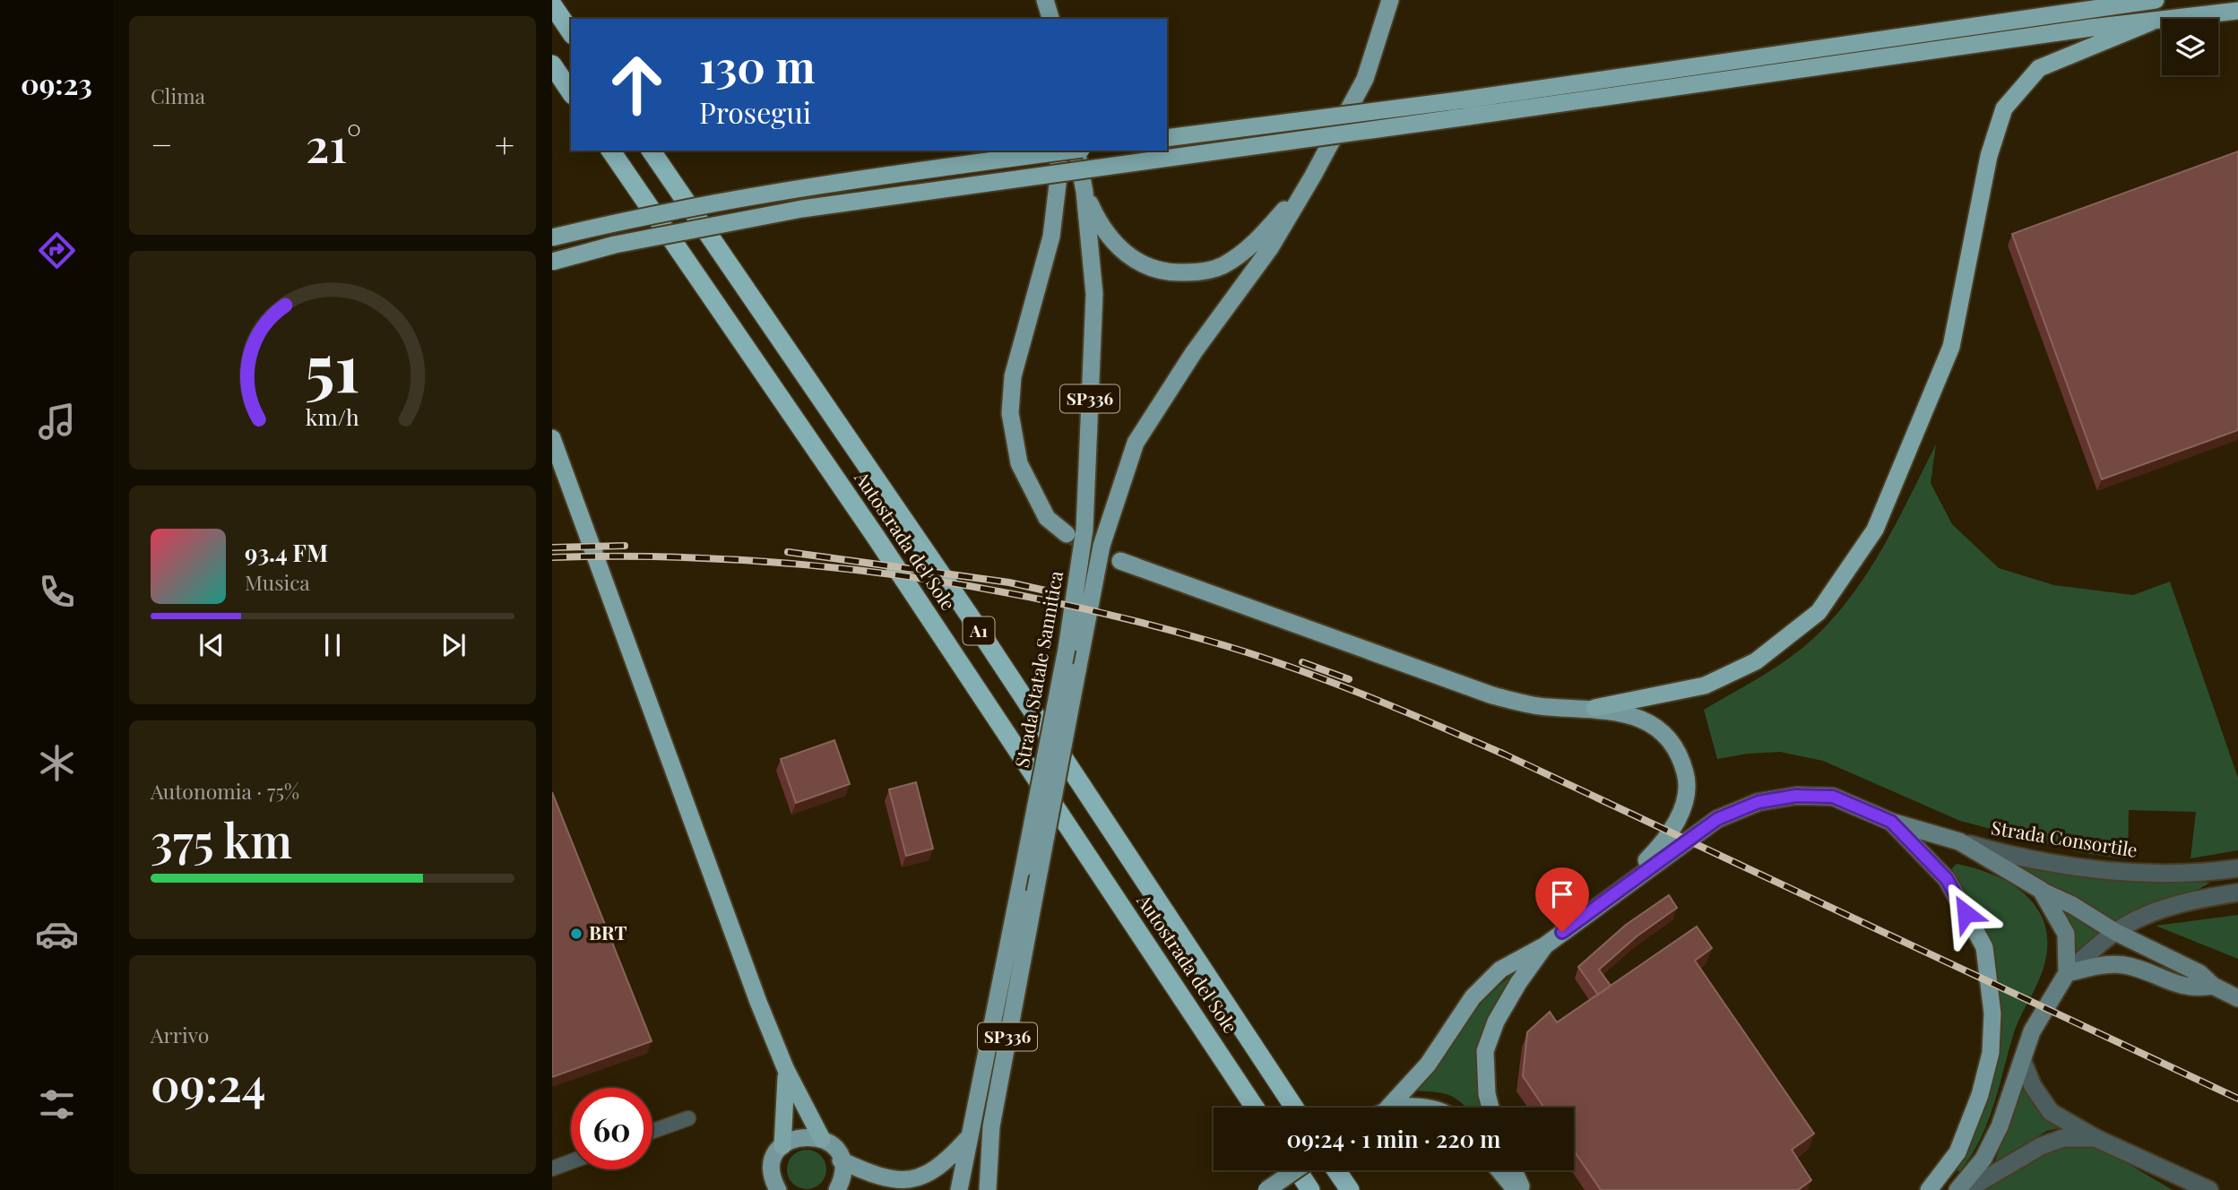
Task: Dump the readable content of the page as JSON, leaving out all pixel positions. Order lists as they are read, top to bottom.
{
  "streets": {
    "highway": ["Autostrada del Sole", "A1"],
    "main road": ["SP336", "Strada Statale Sannitica"],
    "street": ["Strada Consortile"]
  },
  "crossings": [
    ["SP336", "Strada Statale Sannitica"]
  ],
  "places": ["BRT"],
  "page": {
    "tabs": "09:23",
    "tile": [
      "Clima",
      ["Autonomia · 75%", "375 km"],
      ["Arrivo", "09:24"]
    ],
    "turn": ["130 m", "Prosegui"],
    "heat": ["−", "21°", "+"],
    "song": ["93.4 FM", "Musica"],
    "limit": "60",
    "trip": "09:24 · 1 min · 220 m",
    "gauge": ["51", "km/h"]
  }
}
